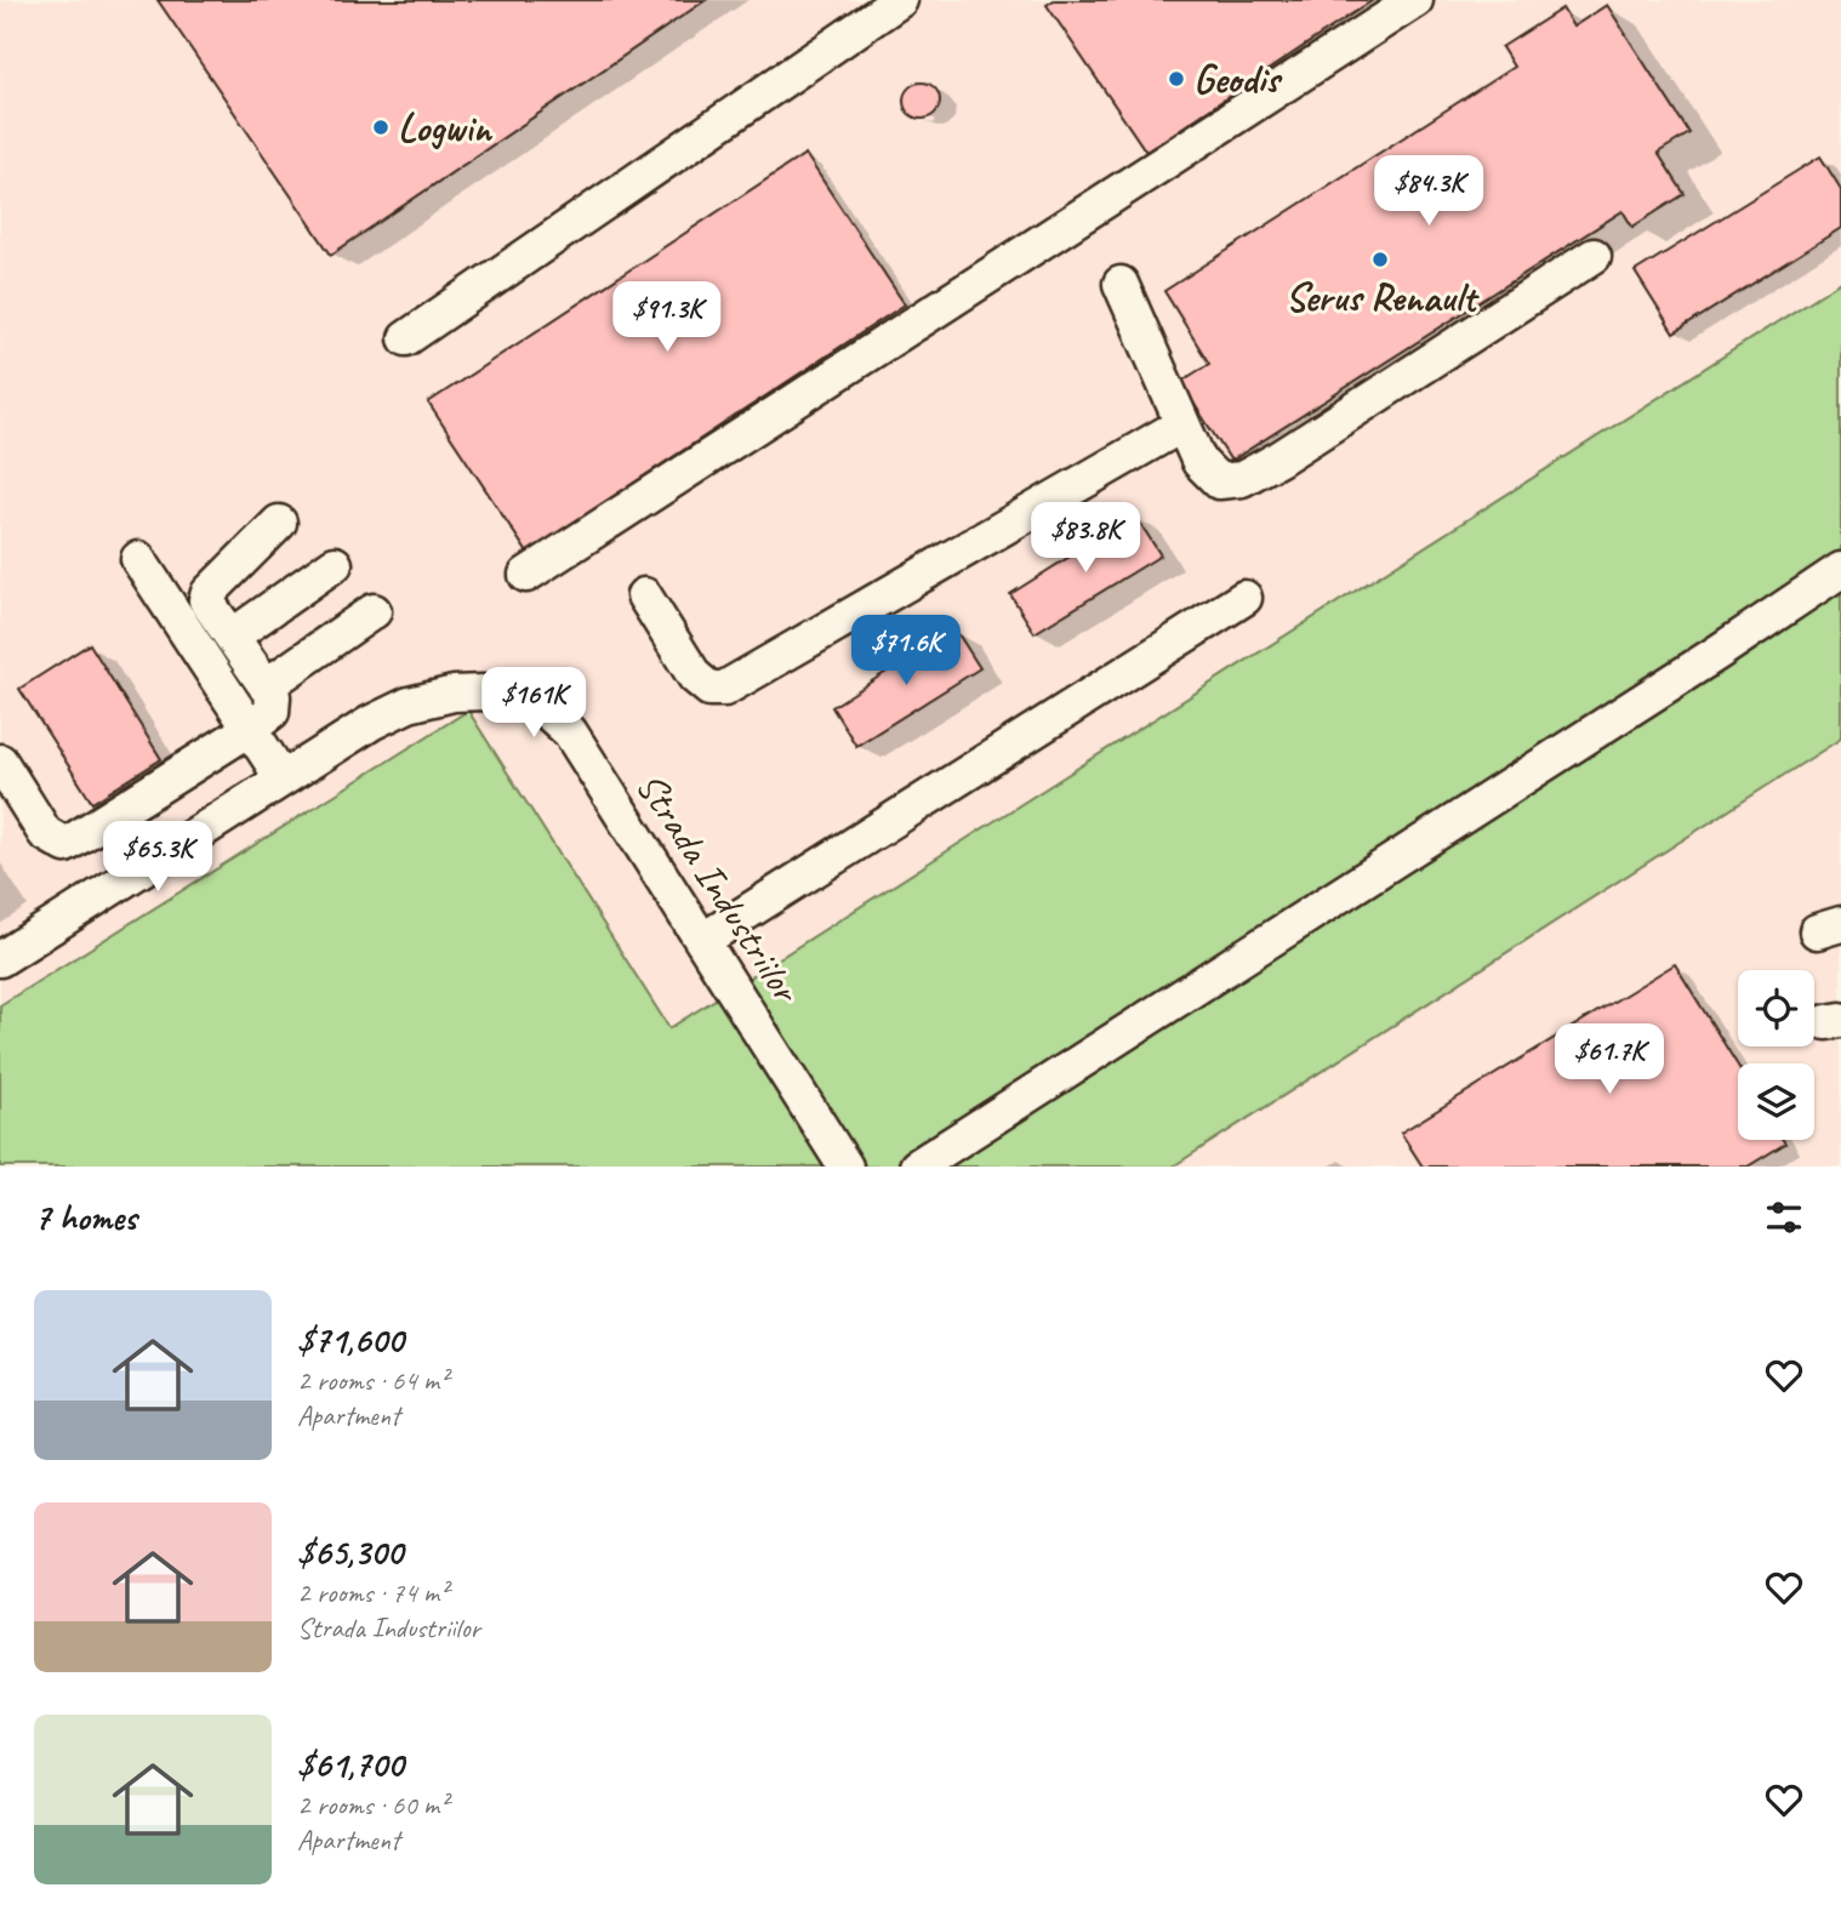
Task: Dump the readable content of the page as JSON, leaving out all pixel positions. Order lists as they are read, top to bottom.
{
  "streets": {
    "street": ["Strada Industriilor"]
  },
  "places": ["Geodis", "Logwin", "Serus Renault"],
  "page": {
    "price": [
      "$84.3K",
      "$91.3K",
      "$83.8K",
      "$71.6K",
      "$161K",
      "$65.3K",
      "$61.7K"
    ],
    "heading": "7 homes",
    "list": [
      {
        "name": "$71,600",
        "note": "2 rooms · 64 m² · Apartment"
      },
      {
        "name": "$65,300",
        "note": "2 rooms · 74 m² · Strada Industriilor"
      },
      {
        "name": "$61,700",
        "note": "2 rooms · 60 m² · Apartment"
      }
    ]
  }
}
